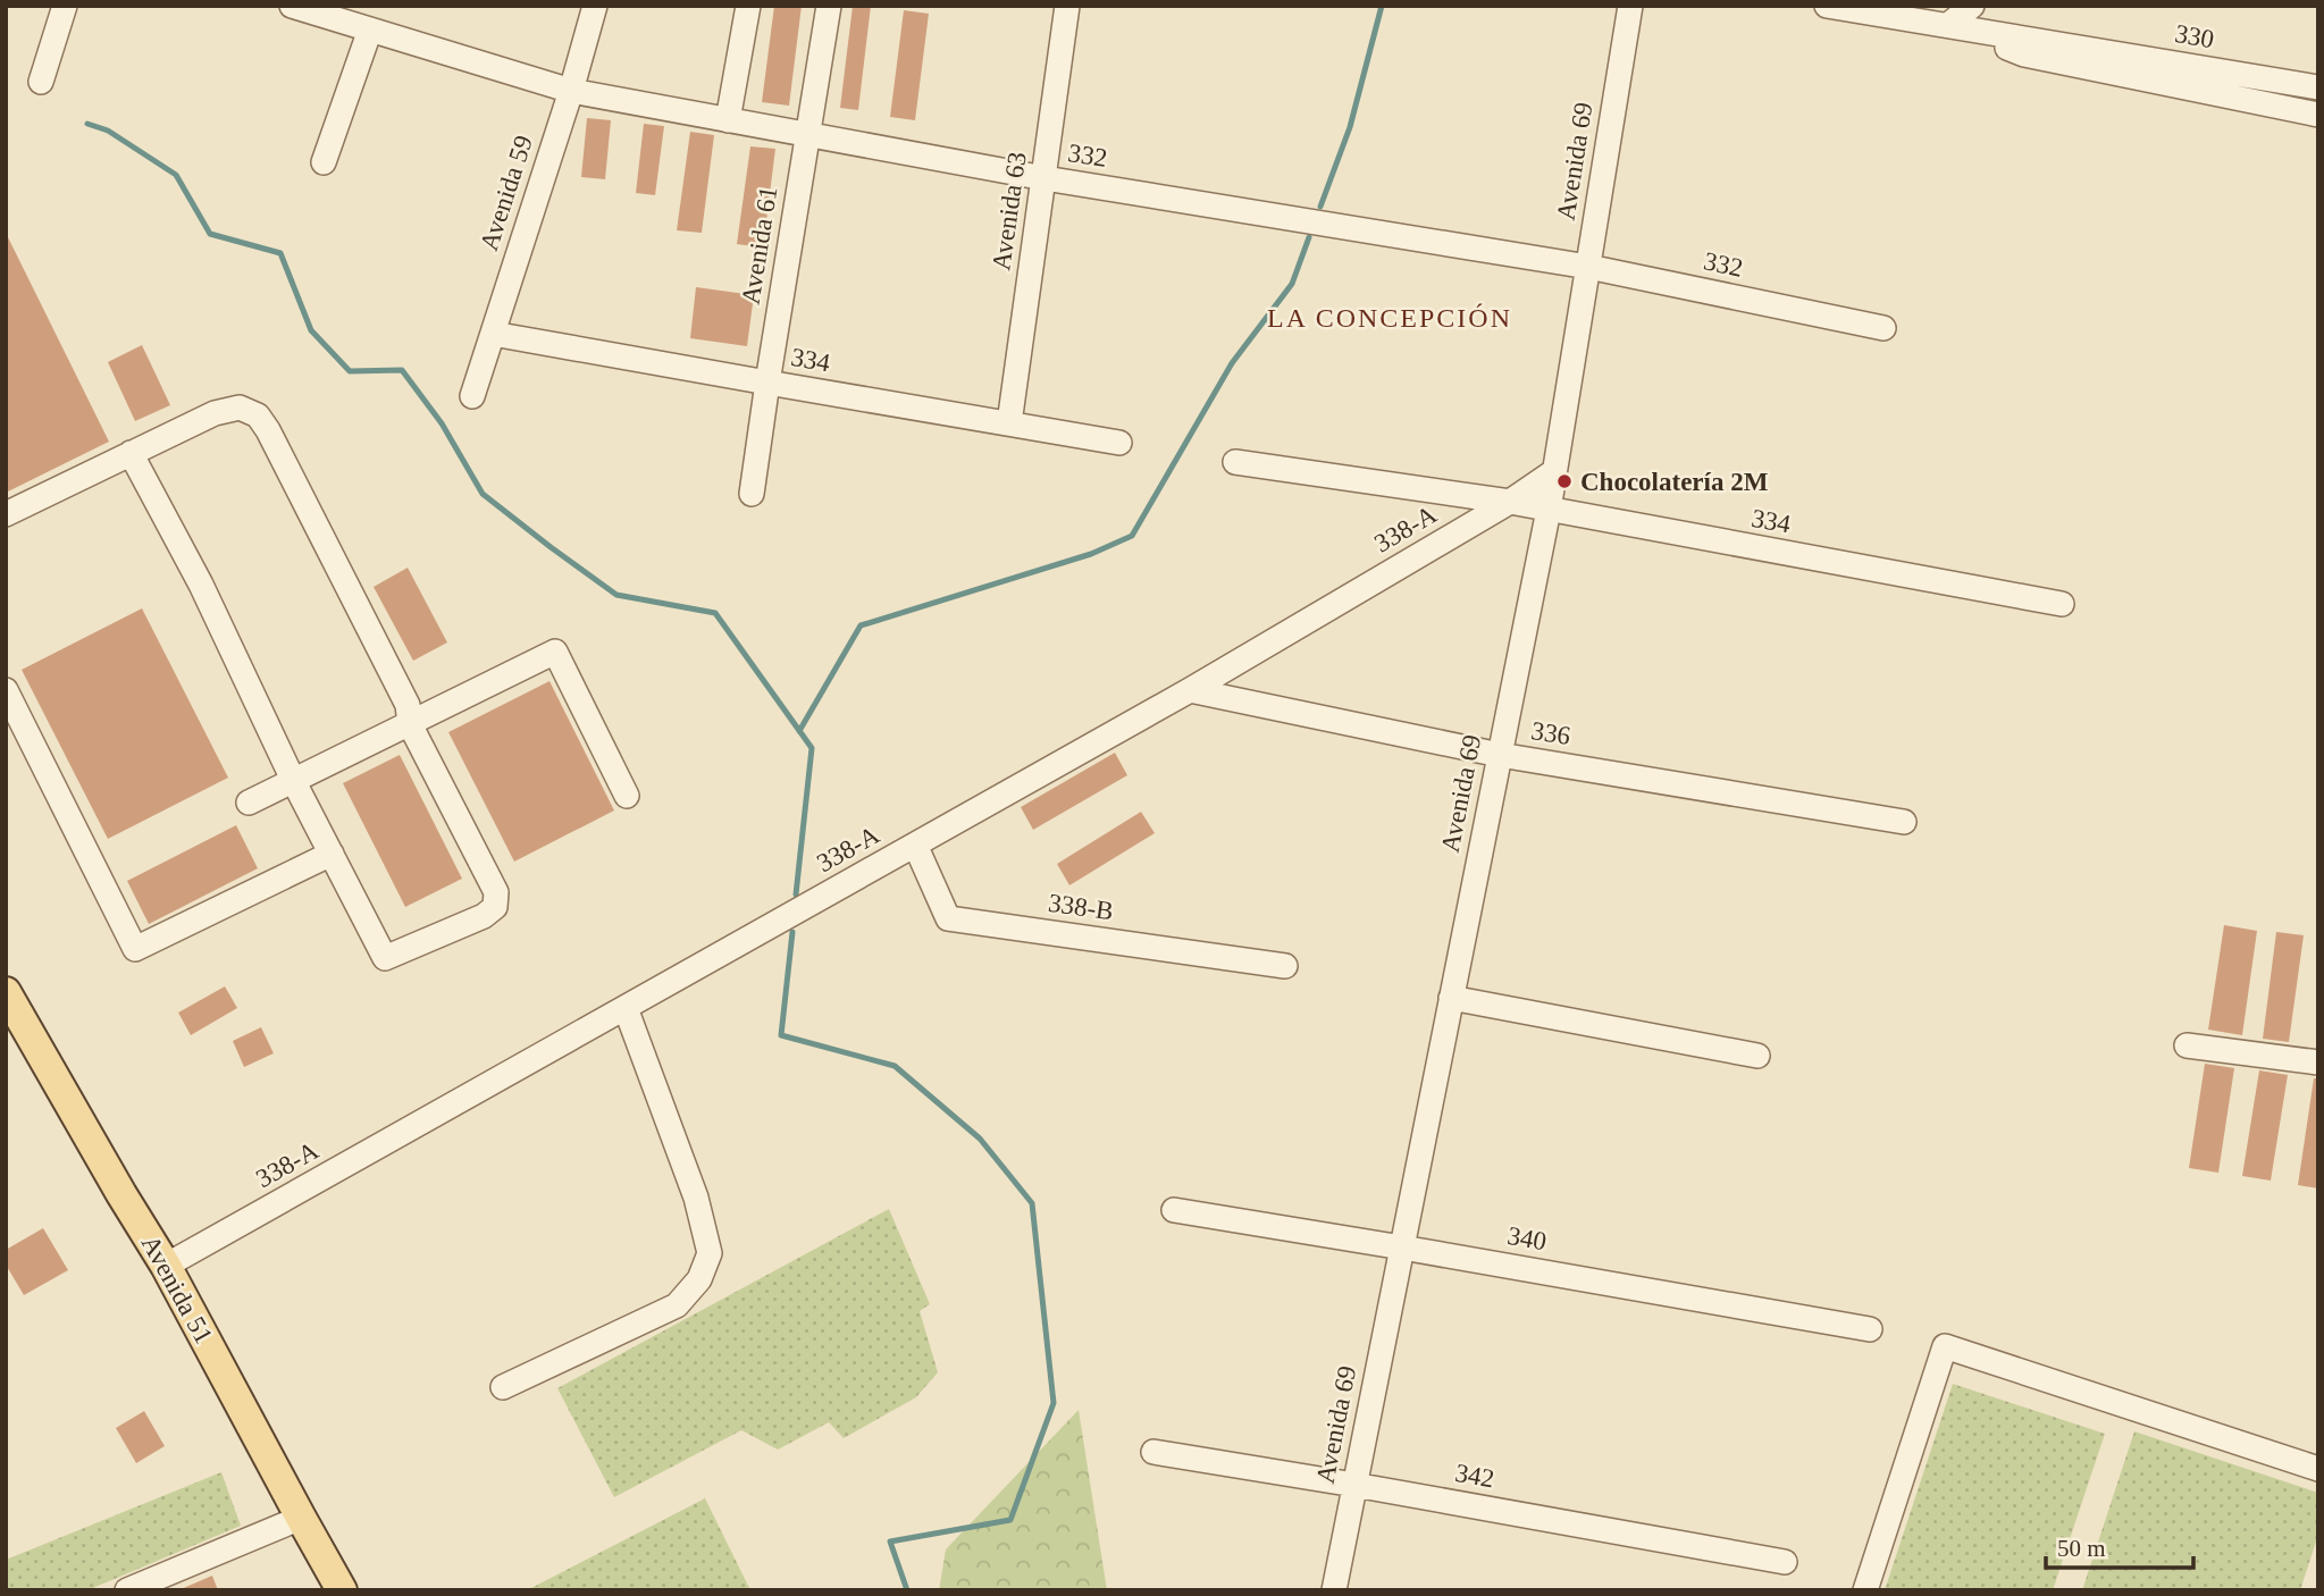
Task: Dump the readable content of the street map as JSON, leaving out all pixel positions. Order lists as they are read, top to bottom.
{
  "streets": {
    "main road": ["Avenida 51"],
    "street": [
      "330",
      "332",
      "Avenida 69",
      "Avenida 59",
      "Avenida 63",
      "Avenida 61",
      "334",
      "338-A",
      "336",
      "338-B",
      "340",
      "342"
    ]
  },
  "crossings": [
    ["332", "Avenida 69"],
    ["332", "Avenida 59"],
    ["332", "Avenida 63"],
    ["332", "Avenida 61"],
    ["Avenida 69", "334"],
    ["Avenida 69", "338-A"],
    ["Avenida 69", "336"],
    ["Avenida 69", "340"],
    ["Avenida 69", "342"],
    ["Avenida 59", "334"],
    ["Avenida 63", "334"],
    ["Avenida 61", "334"],
    ["334", "338-A"],
    ["338-A", "336"],
    ["338-A", "338-B"],
    ["338-A", "Avenida 51"]
  ],
  "districts": ["LA CONCEPCIÓN"],
  "places": ["Chocolatería 2M"],
  "scale_bar": "50 m"
}
